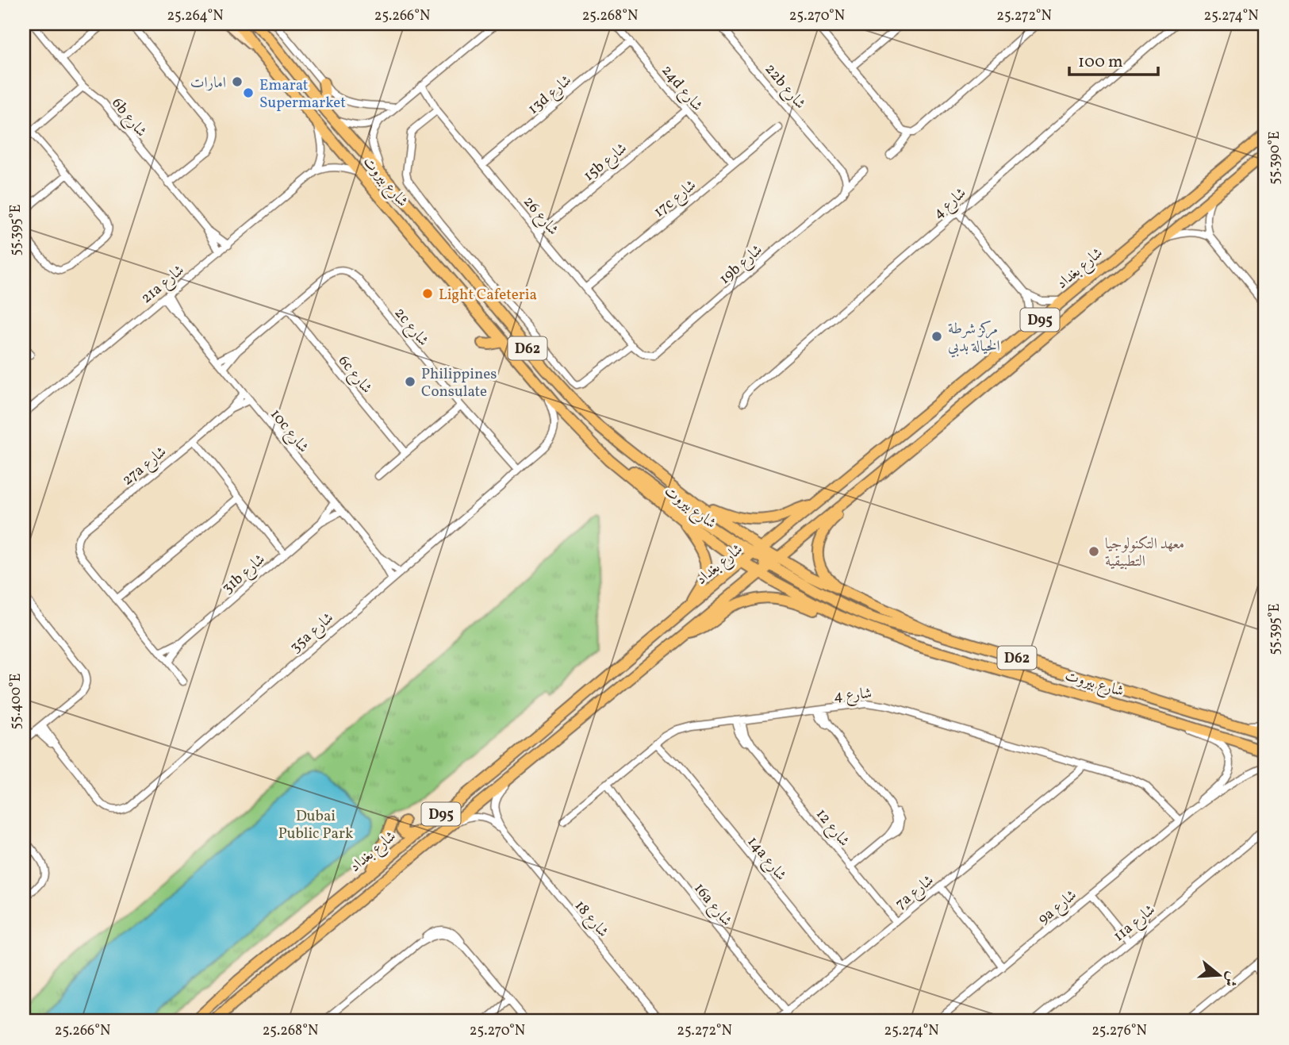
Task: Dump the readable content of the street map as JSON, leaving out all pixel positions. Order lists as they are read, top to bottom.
{
  "streets": {
    "main road": [
      "شارع بيروت",
      "شارع بغداد",
      "D95",
      "D62"
    ],
    "street": [
      "22b شارع",
      "24d شارع",
      "13d شارع",
      "6b شارع",
      "15b شارع",
      "17c شارع",
      "شارع 4",
      "شارع 26",
      "19b شارع",
      "21a شارع",
      "2c شارع",
      "6c شارع",
      "10c شارع",
      "27a شارع",
      "31b شارع",
      "35a شارع",
      "شارع 12",
      "14a شارع",
      "7a شارع",
      "16a شارع",
      "9a شارع",
      "شارع 18",
      "11a شارع"
    ]
  },
  "crossings": [
    ["22b شارع", "19b شارع"],
    ["24d شارع", "13d شارع"],
    ["24d شارع", "15b شارع"],
    ["24d شارع", "17c شارع"],
    ["13d شارع", "شارع 26"],
    ["6b شارع", "21a شارع"],
    ["15b شارع", "شارع 26"],
    ["شارع بيروت", "شارع بغداد"],
    ["شارع بيروت", "35a شارع"],
    ["شارع بيروت", "9a شارع"],
    ["17c شارع", "شارع 26"],
    ["شارع 4", "شارع 12"],
    ["شارع 4", "14a شارع"],
    ["شارع 4", "7a شارع"],
    ["شارع 4", "16a شارع"],
    ["شارع 4", "9a شارع"],
    ["شارع 26", "19b شارع"],
    ["شارع بغداد", "شارع 18"],
    ["21a شارع", "10c شارع"],
    ["2c شارع", "6c شارع"],
    ["2c شارع", "35a شارع"],
    ["10c شارع", "27a شارع"],
    ["10c شارع", "31b شارع"],
    ["10c شارع", "35a شارع"],
    ["شارع 12", "7a شارع"],
    ["14a شارع", "7a شارع"],
    ["7a شارع", "16a شارع"]
  ],
  "parks": ["Dubai Public Park"],
  "places": [
    "امارات",
    "Emarat Supermarket",
    "Light Cafeteria",
    "مركز شرطة الخيالة بدبي",
    "Philippines Consulate",
    "معهد التكنولوجيا التطبيقية"
  ],
  "scale_bar": "100 m",
  "north": "right",
  "coordinates": [
    "25.264°N",
    "25.266°N",
    "25.268°N",
    "25.270°N",
    "25.272°N",
    "25.274°N",
    "55.390°E",
    "55.395°E",
    "55.400°E",
    "25.276°N"
  ]
}
